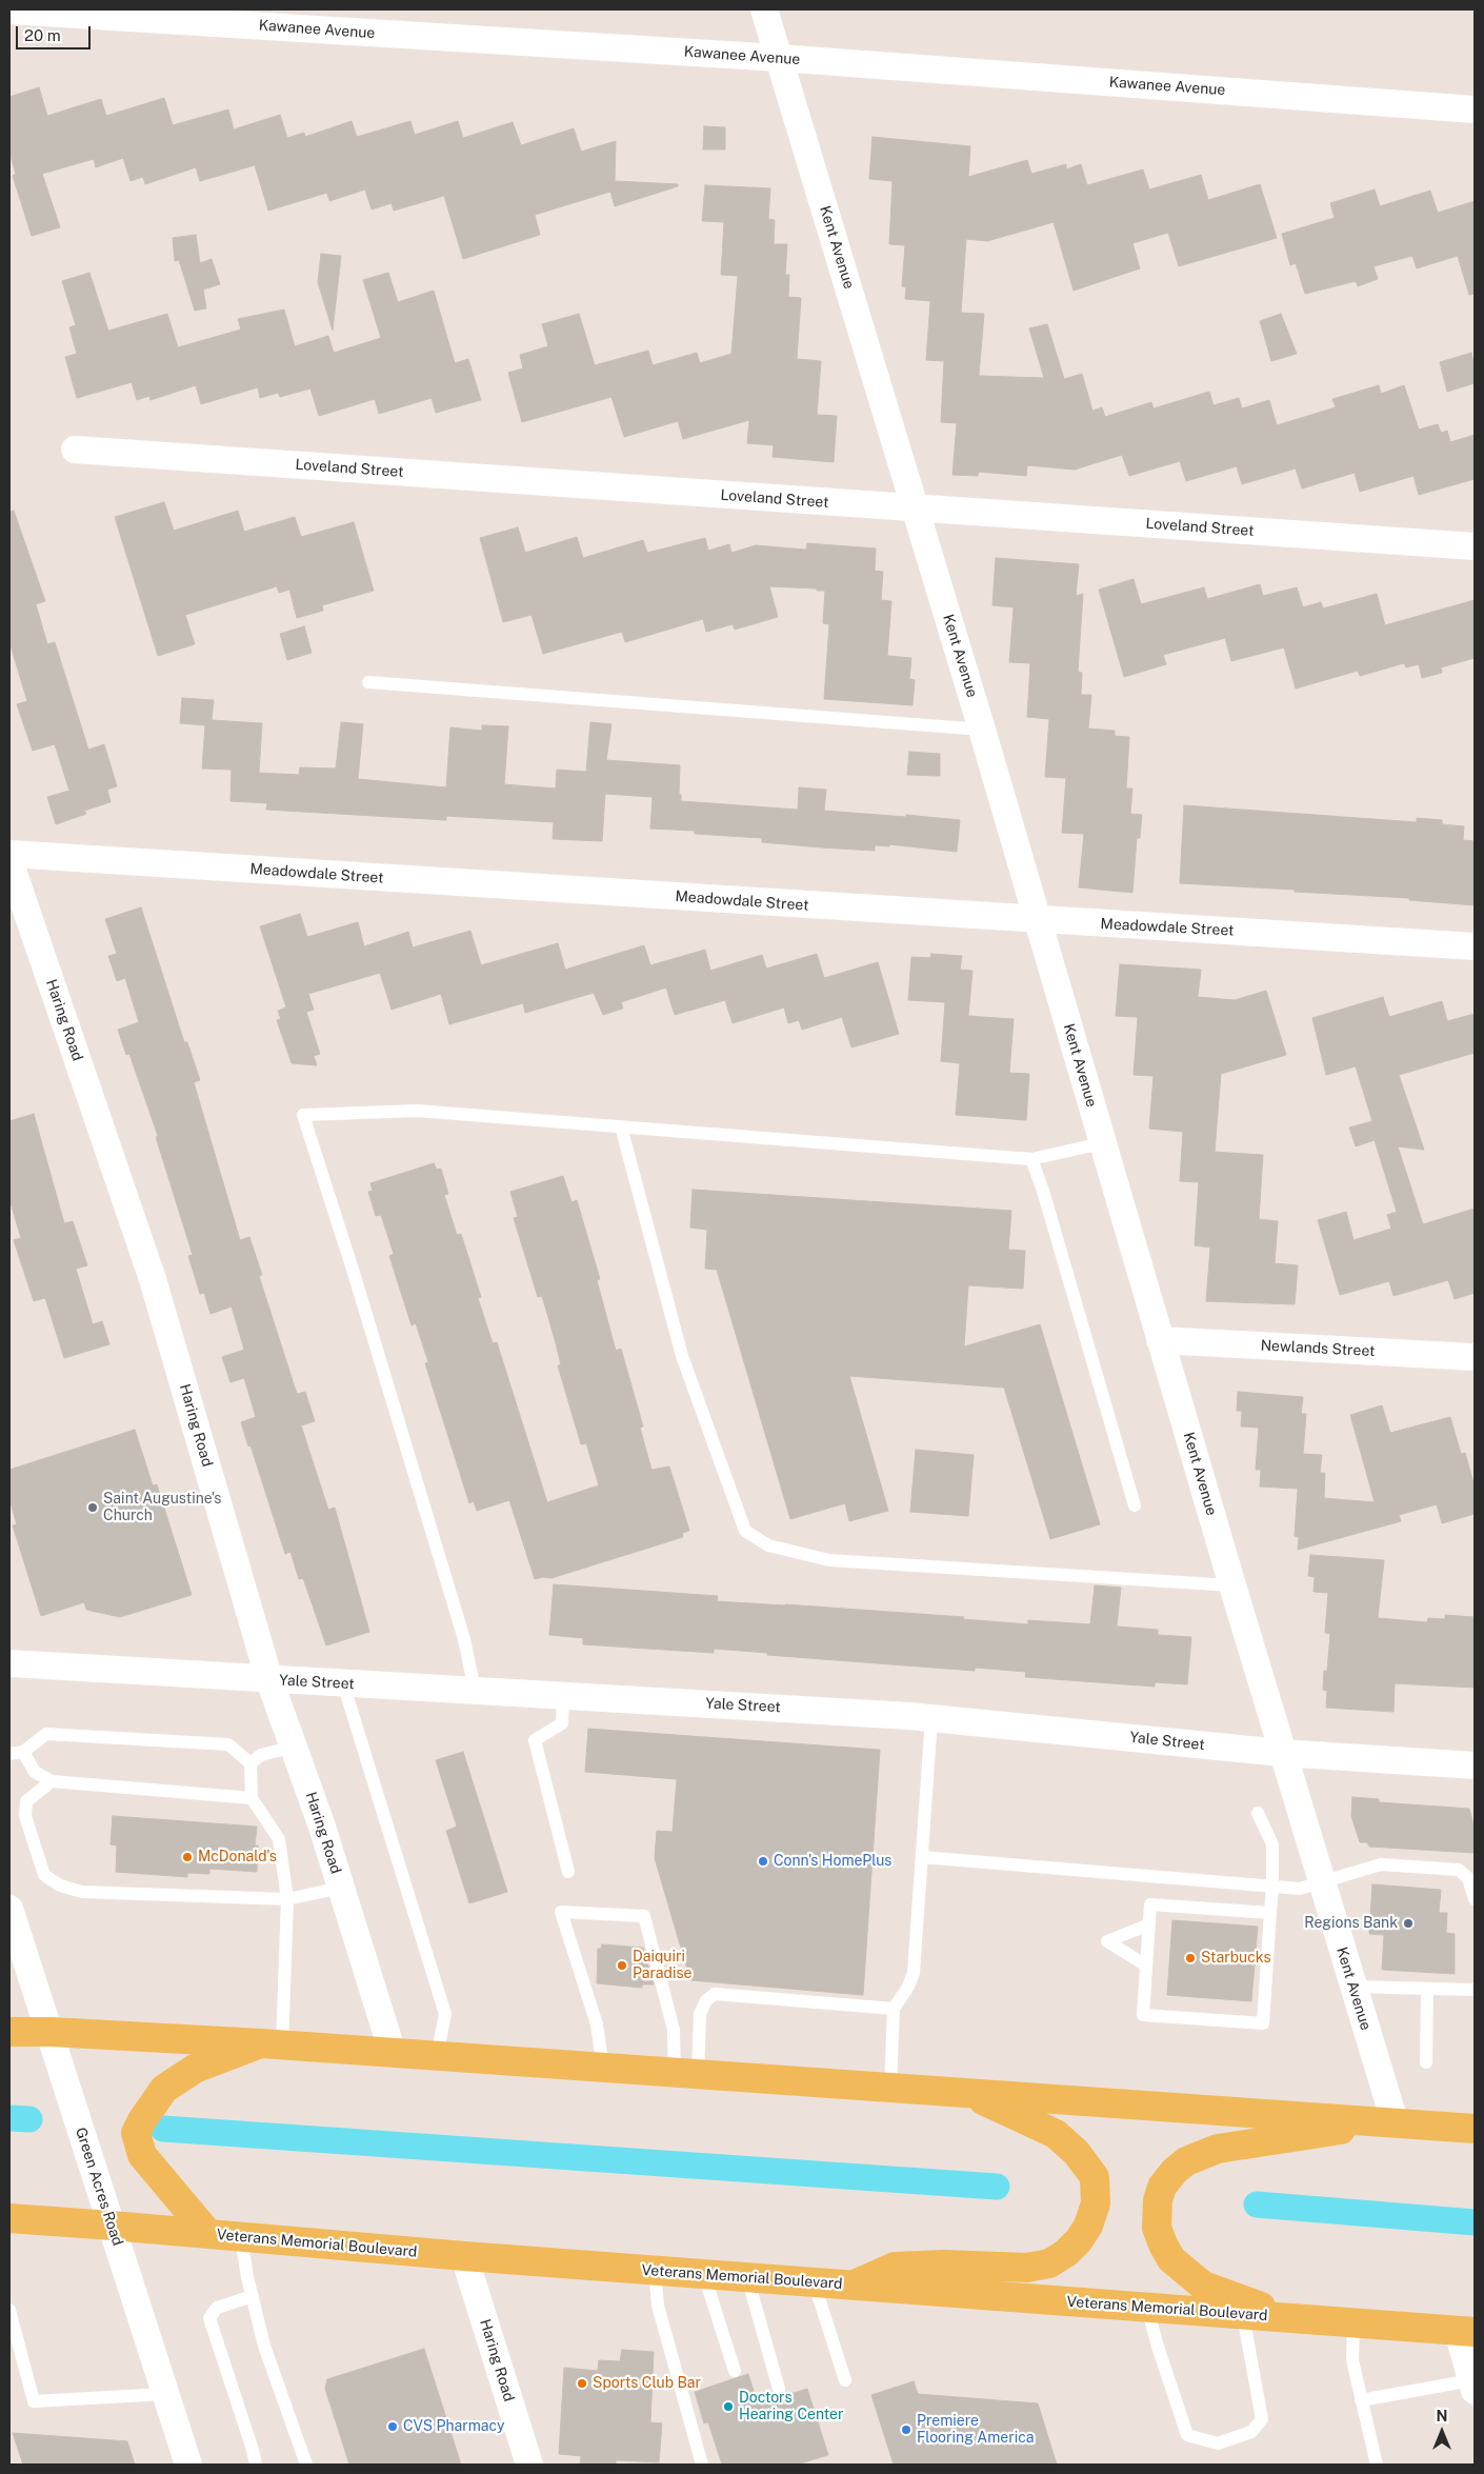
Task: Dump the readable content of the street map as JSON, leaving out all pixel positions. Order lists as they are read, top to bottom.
{
  "streets": {
    "main road": ["Veterans Memorial Boulevard"],
    "street": [
      "Kawanee Avenue",
      "Kent Avenue",
      "Loveland Street",
      "Meadowdale Street",
      "Haring Road",
      "Newlands Street",
      "Yale Street",
      "Green Acres Road"
    ]
  },
  "crossings": [
    ["Kawanee Avenue", "Kent Avenue"],
    ["Kent Avenue", "Loveland Street"],
    ["Kent Avenue", "Meadowdale Street"],
    ["Kent Avenue", "Newlands Street"],
    ["Kent Avenue", "Yale Street"],
    ["Haring Road", "Yale Street"],
    ["Haring Road", "Veterans Memorial Boulevard"],
    ["Green Acres Road", "Veterans Memorial Boulevard"]
  ],
  "places": [
    "Saint Augustine's Church",
    "McDonald's",
    "Conn's HomePlus",
    "Regions Bank",
    "Starbucks",
    "Daiquiri Paradise",
    "Sports Club Bar",
    "Doctors Hearing Center",
    "CVS Pharmacy",
    "Premiere Flooring America"
  ],
  "scale_bar": "20 m",
  "north": "top"
}
